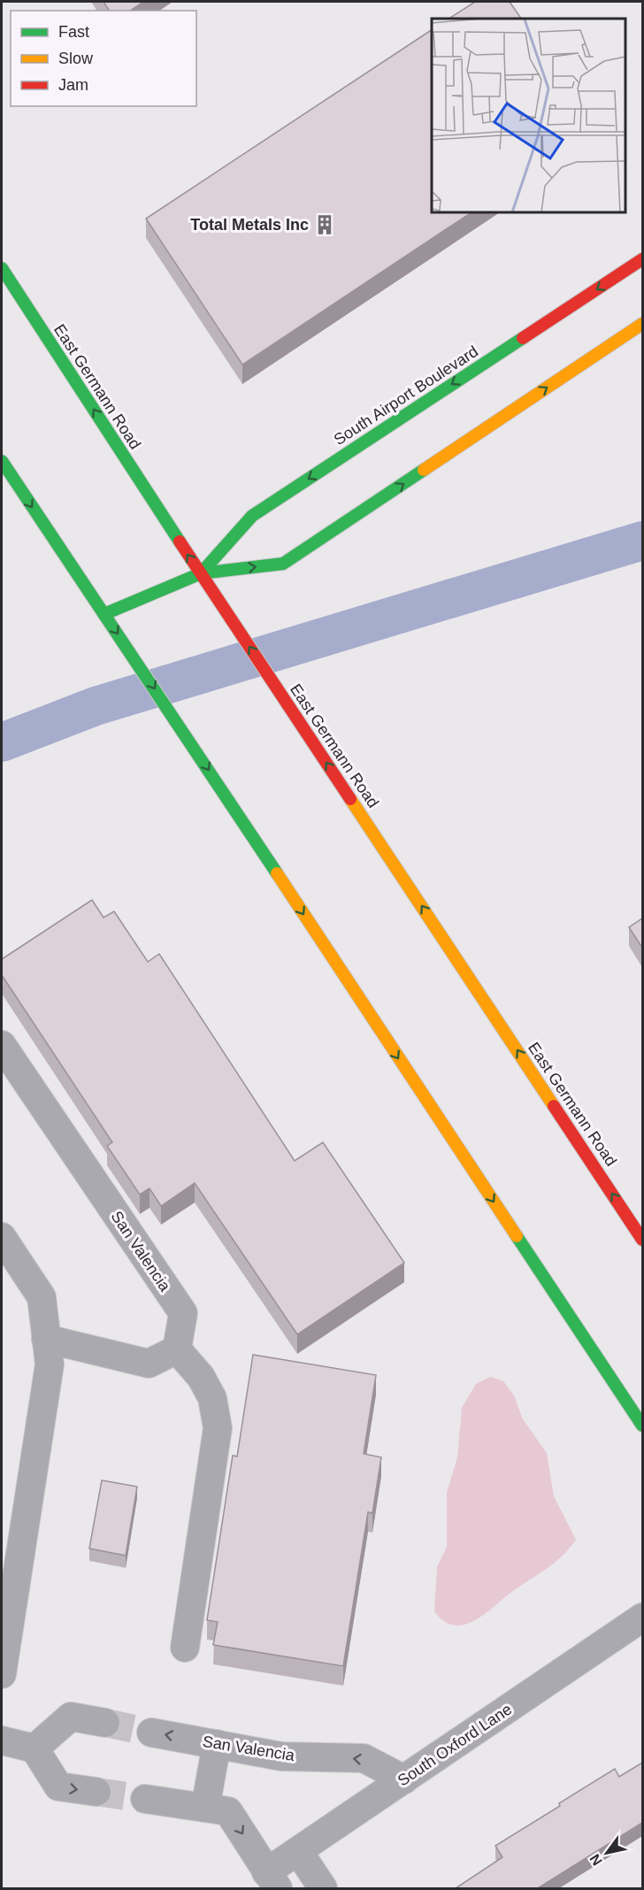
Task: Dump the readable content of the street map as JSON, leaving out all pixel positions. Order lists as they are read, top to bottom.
{
  "streets": {
    "main road": ["East Germann Road", "South Airport Boulevard"],
    "street": ["San Valencia", "South Oxford Lane"]
  },
  "crossings": [
    ["East Germann Road", "South Airport Boulevard"],
    ["San Valencia", "South Oxford Lane"]
  ],
  "one_way": ["San Valencia"],
  "places": {
    "building": ["Total Metals Inc"]
  },
  "legend": ["Fast", "Slow", "Jam"],
  "north": "bottom left"
}
